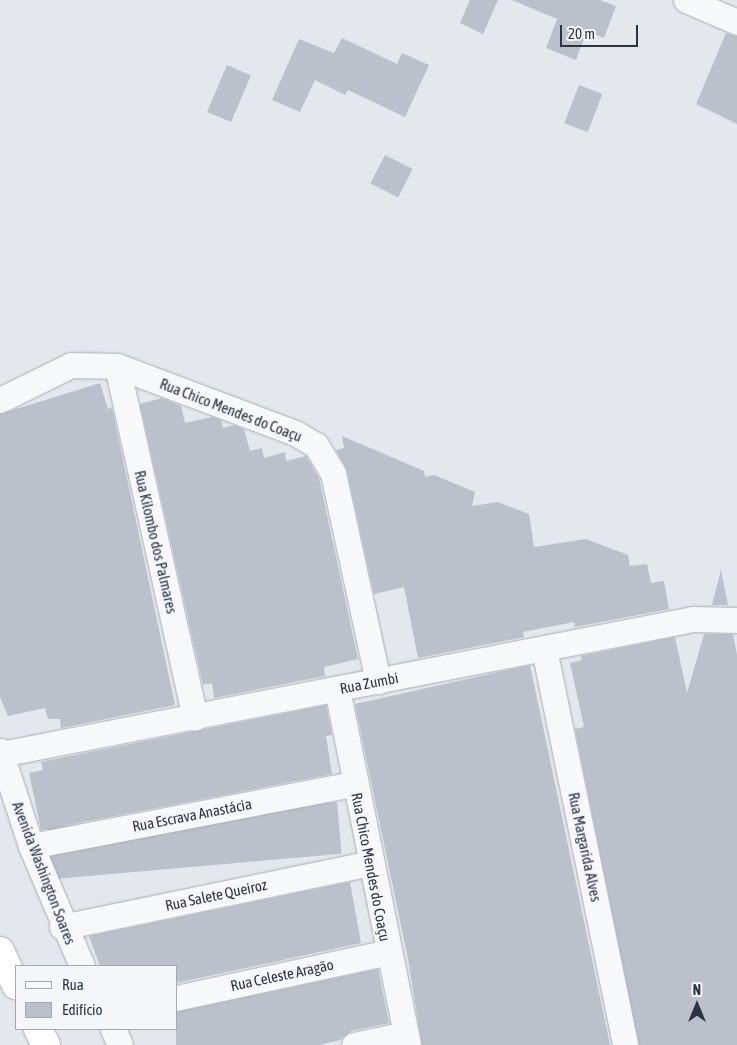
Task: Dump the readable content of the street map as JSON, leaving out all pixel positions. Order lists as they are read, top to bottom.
{
  "streets": {
    "street": [
      "Rua Chico Mendes do Coaçu",
      "Rua Kilombo dos Palmares",
      "Rua Zumbi",
      "Rua Escrava Anastácia",
      "Rua Margarida Alves",
      "Avenida Washington Soares",
      "Rua Salete Queiroz",
      "Rua Celeste Aragão"
    ]
  },
  "crossings": [
    ["Rua Chico Mendes do Coaçu", "Rua Kilombo dos Palmares"],
    ["Rua Chico Mendes do Coaçu", "Rua Zumbi"],
    ["Rua Chico Mendes do Coaçu", "Rua Escrava Anastácia"],
    ["Rua Chico Mendes do Coaçu", "Rua Salete Queiroz"],
    ["Rua Chico Mendes do Coaçu", "Rua Celeste Aragão"],
    ["Rua Kilombo dos Palmares", "Rua Zumbi"],
    ["Rua Zumbi", "Rua Margarida Alves"],
    ["Rua Zumbi", "Avenida Washington Soares"],
    ["Rua Escrava Anastácia", "Avenida Washington Soares"],
    ["Avenida Washington Soares", "Rua Salete Queiroz"]
  ],
  "legend": ["Rua", "Edifício"],
  "scale_bar": "20 m",
  "north": "top"
}
